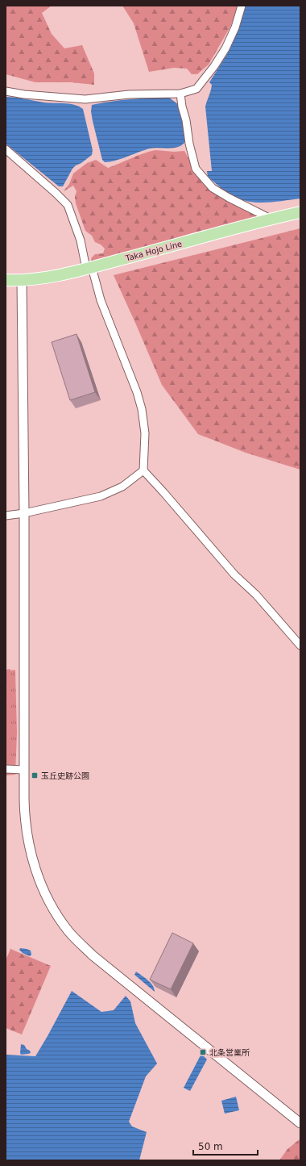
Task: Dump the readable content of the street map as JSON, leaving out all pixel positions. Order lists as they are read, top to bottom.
{
  "streets": {
    "main road": ["Taka Hojo Line"]
  },
  "places": {
    "transit": ["玉丘史跡公園", "北条営業所"]
  },
  "scale_bar": "50 m"
}
